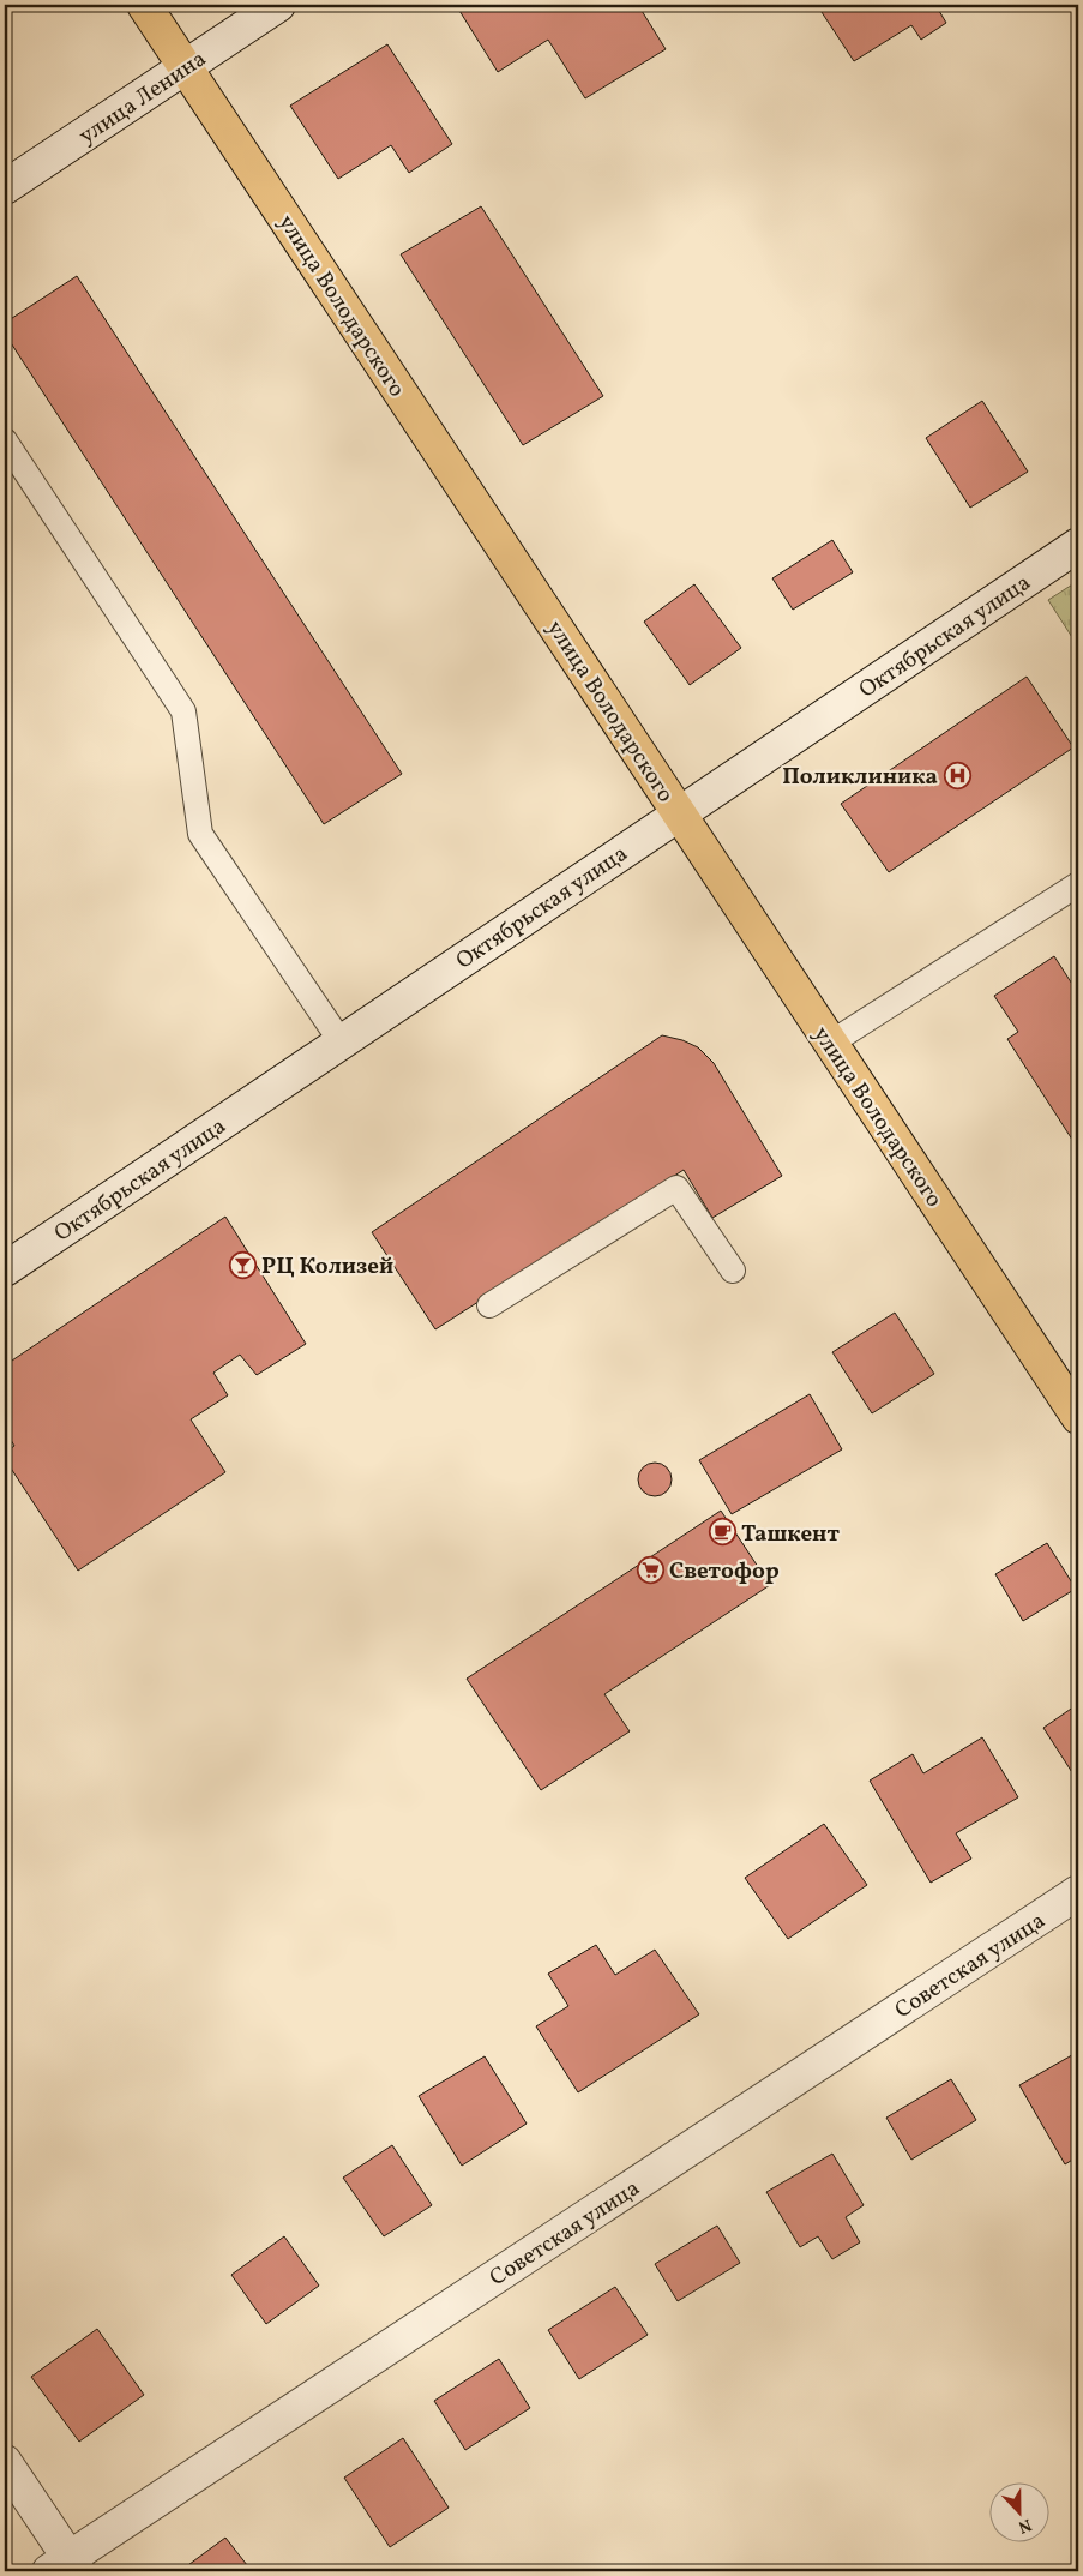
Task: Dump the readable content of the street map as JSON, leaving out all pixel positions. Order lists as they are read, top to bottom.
{
  "streets": {
    "main road": ["улица Володарского"],
    "street": ["улица Ленина", "Октябрьская улица", "Советская улица"]
  },
  "crossings": [
    ["улица Ленина", "улица Володарского"],
    ["улица Володарского", "Октябрьская улица"]
  ],
  "places": {
    "hospital": ["Поликлиника"],
    "bar": ["РЦ Колизей"],
    "cafe": ["Ташкент"],
    "supermarket": ["Светофор"]
  },
  "north": "bottom"
}
